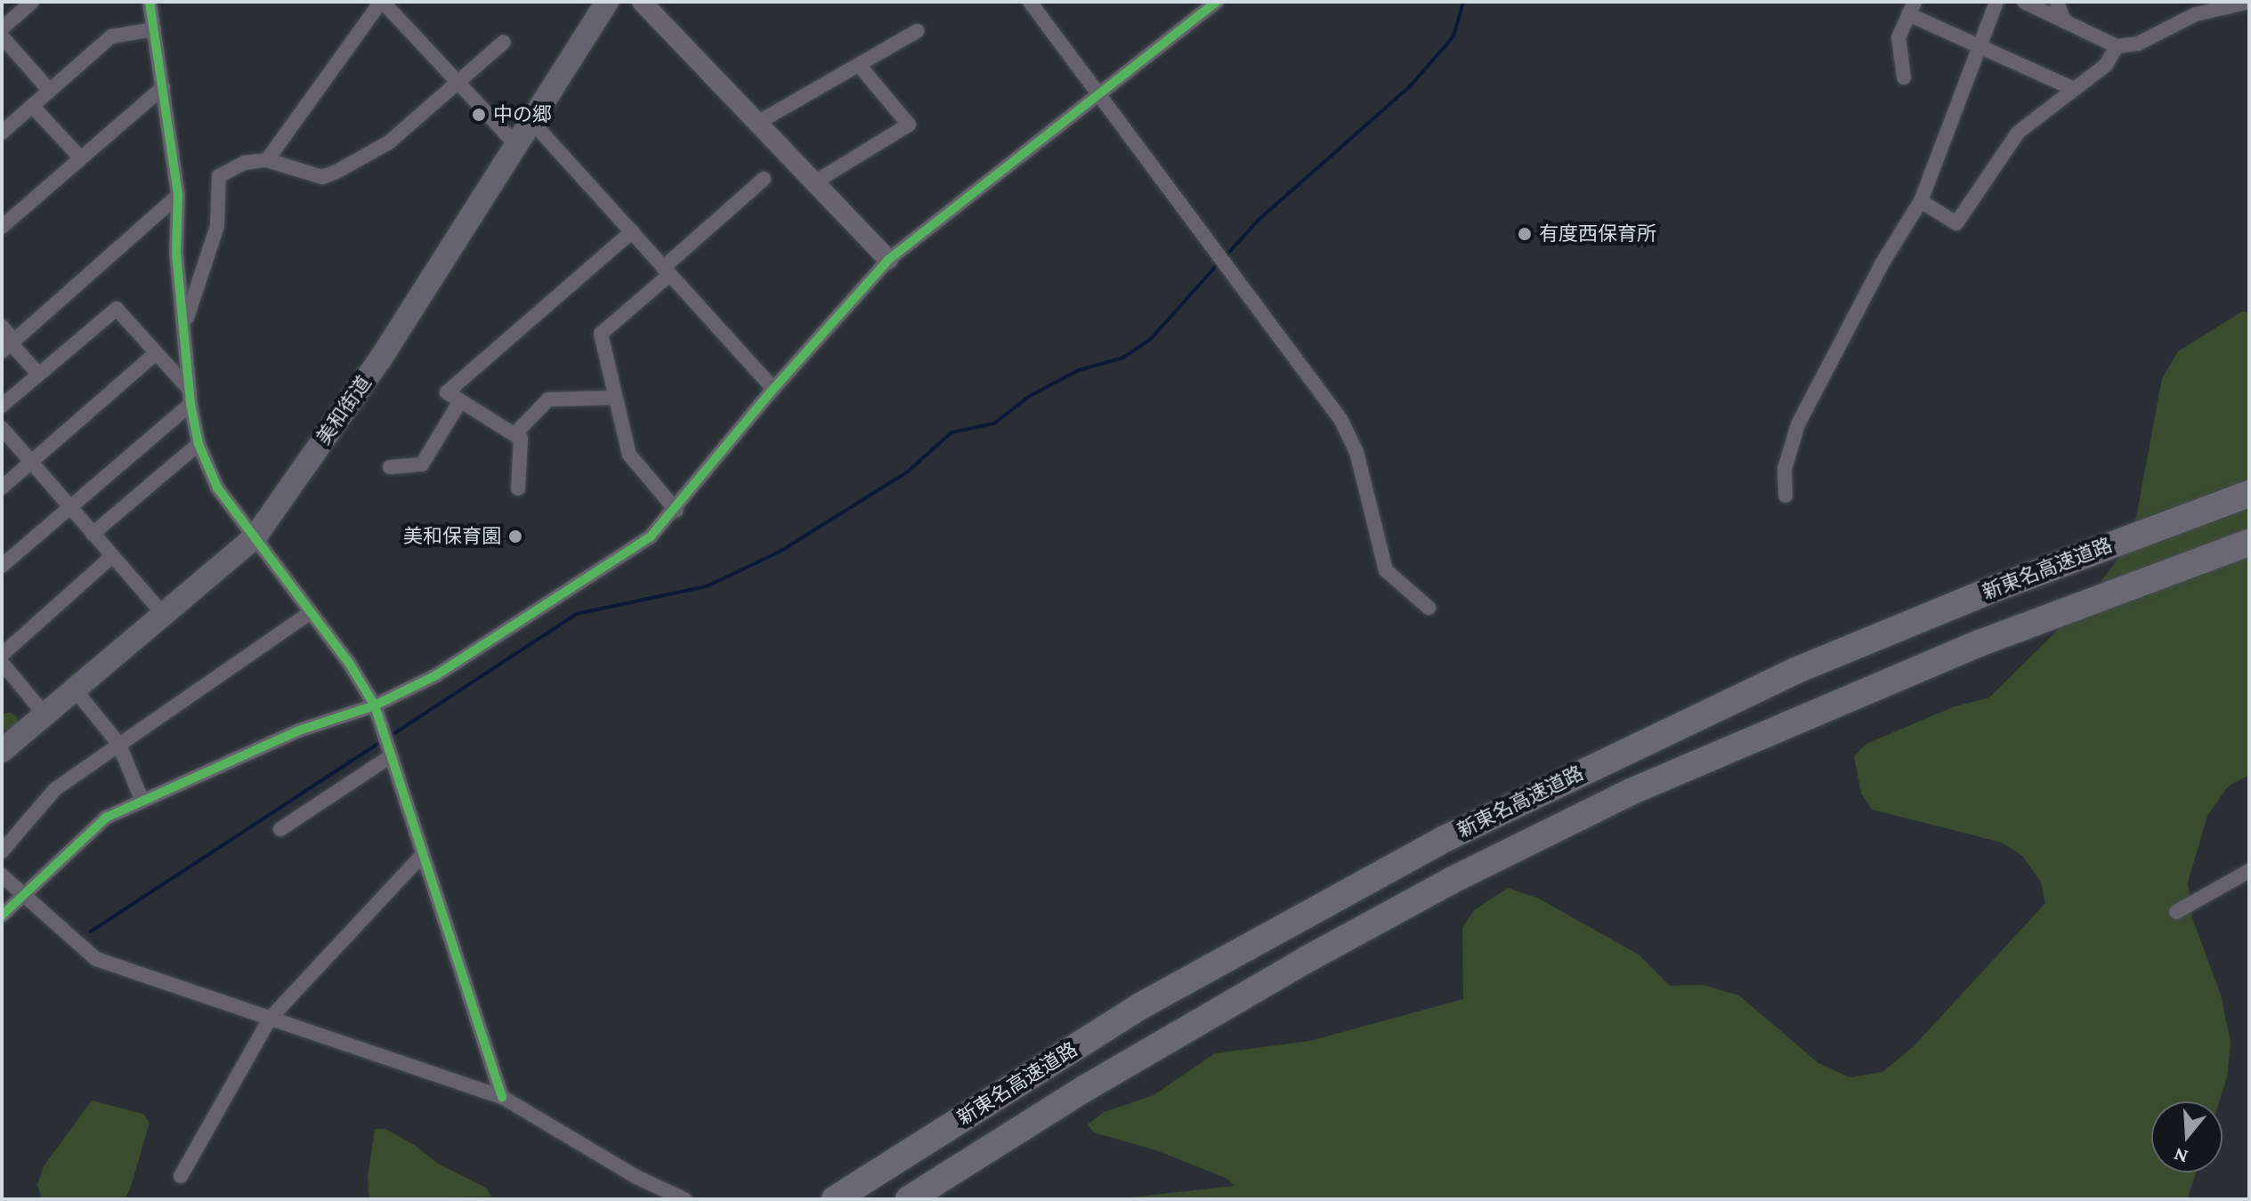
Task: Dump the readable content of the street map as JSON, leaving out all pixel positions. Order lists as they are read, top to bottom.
{
  "streets": {
    "highway": ["新東名高速道路"],
    "main road": ["美和街道"]
  },
  "places": ["中の郷", "有度西保育所", "美和保育園"],
  "north": "bottom"
}
